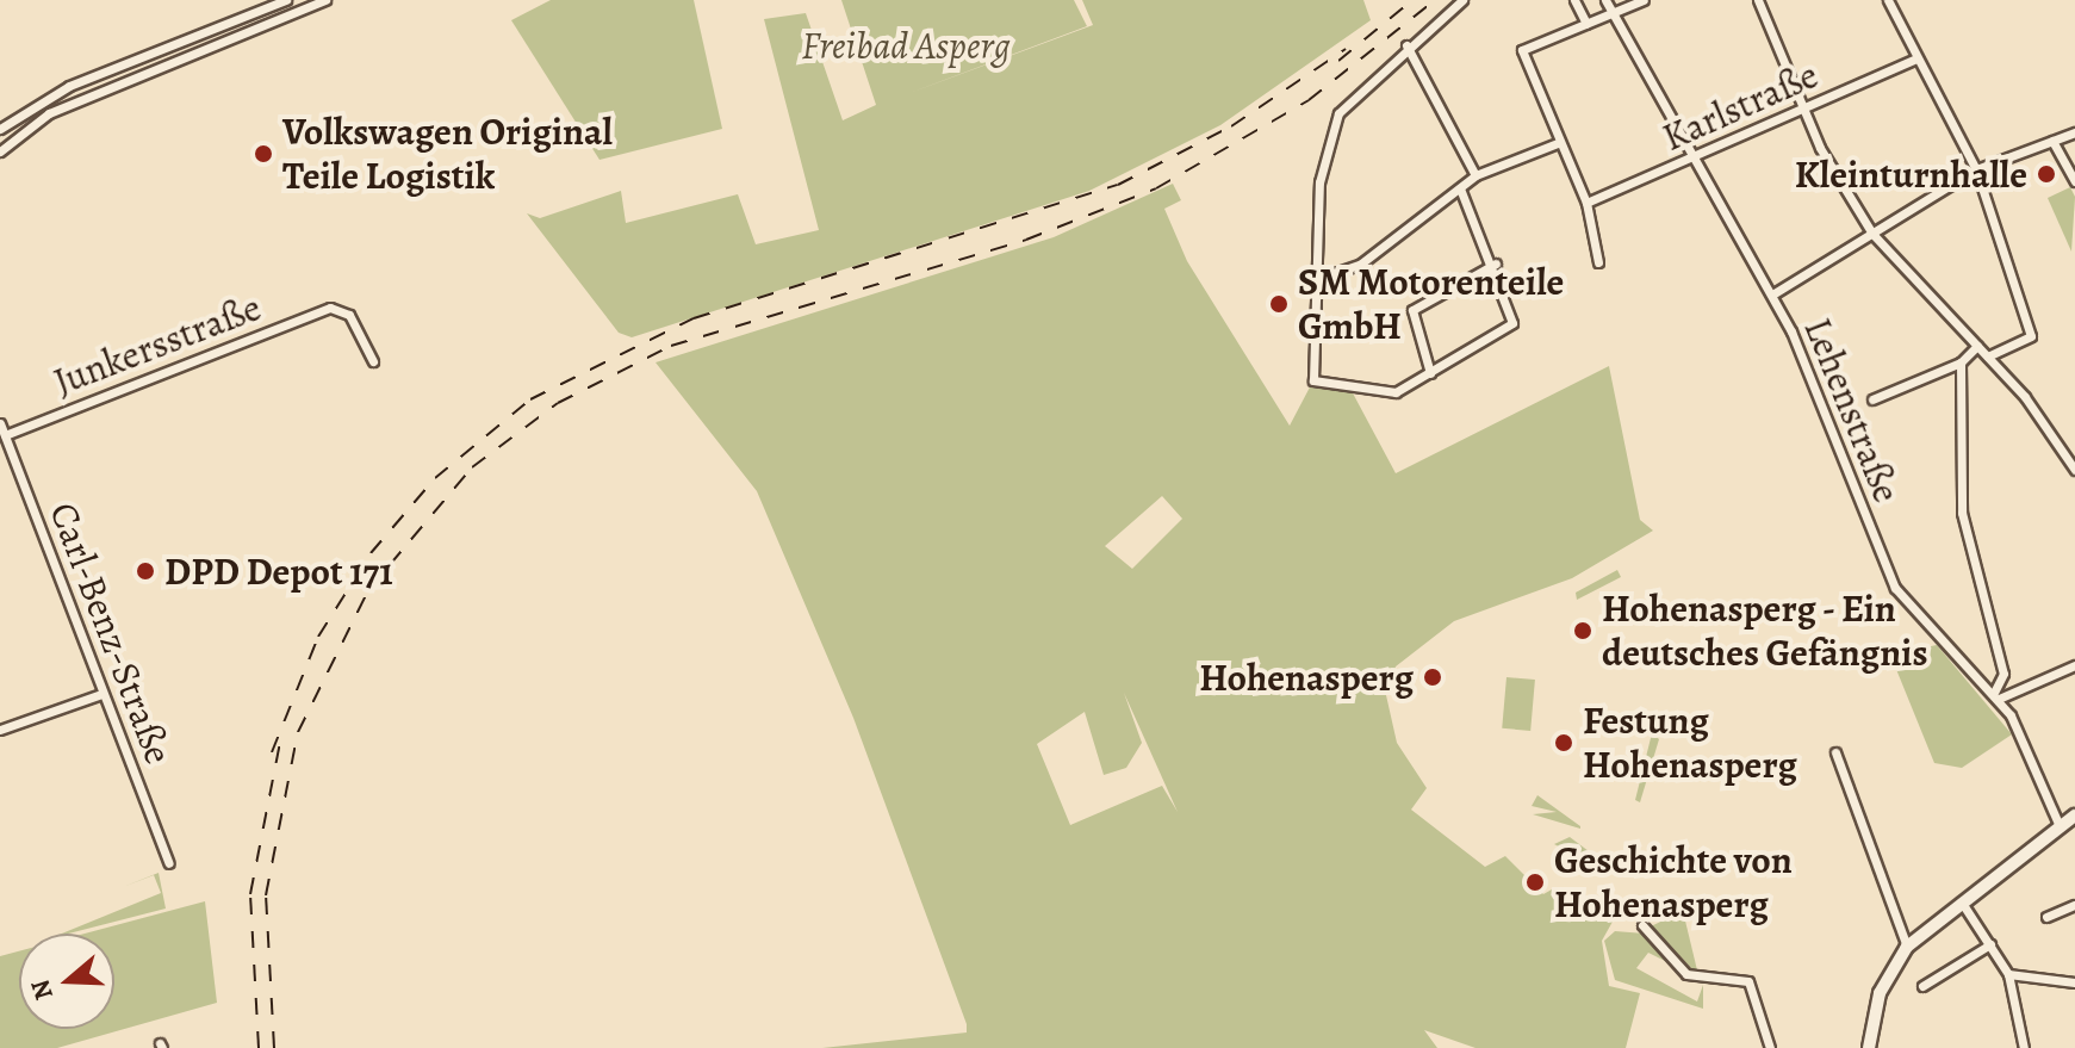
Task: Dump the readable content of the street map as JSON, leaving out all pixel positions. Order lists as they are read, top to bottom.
{
  "streets": {
    "street": [
      "Karlstraße",
      "Junkersstraße",
      "Lehenstraße",
      "Carl-Benz-Straße"
    ]
  },
  "crossings": [
    ["Karlstraße", "Lehenstraße"],
    ["Junkersstraße", "Carl-Benz-Straße"]
  ],
  "parks": ["Freibad Asperg"],
  "places": [
    "Volkswagen Original Teile Logistik",
    "Kleinturnhalle",
    "SM Motorenteile GmbH",
    "DPD Depot 171",
    "Hohenasperg - Ein deutsches Gefängnis",
    "Hohenasperg",
    "Festung Hohenasperg",
    "Geschichte von Hohenasperg"
  ],
  "north": "left"
}
